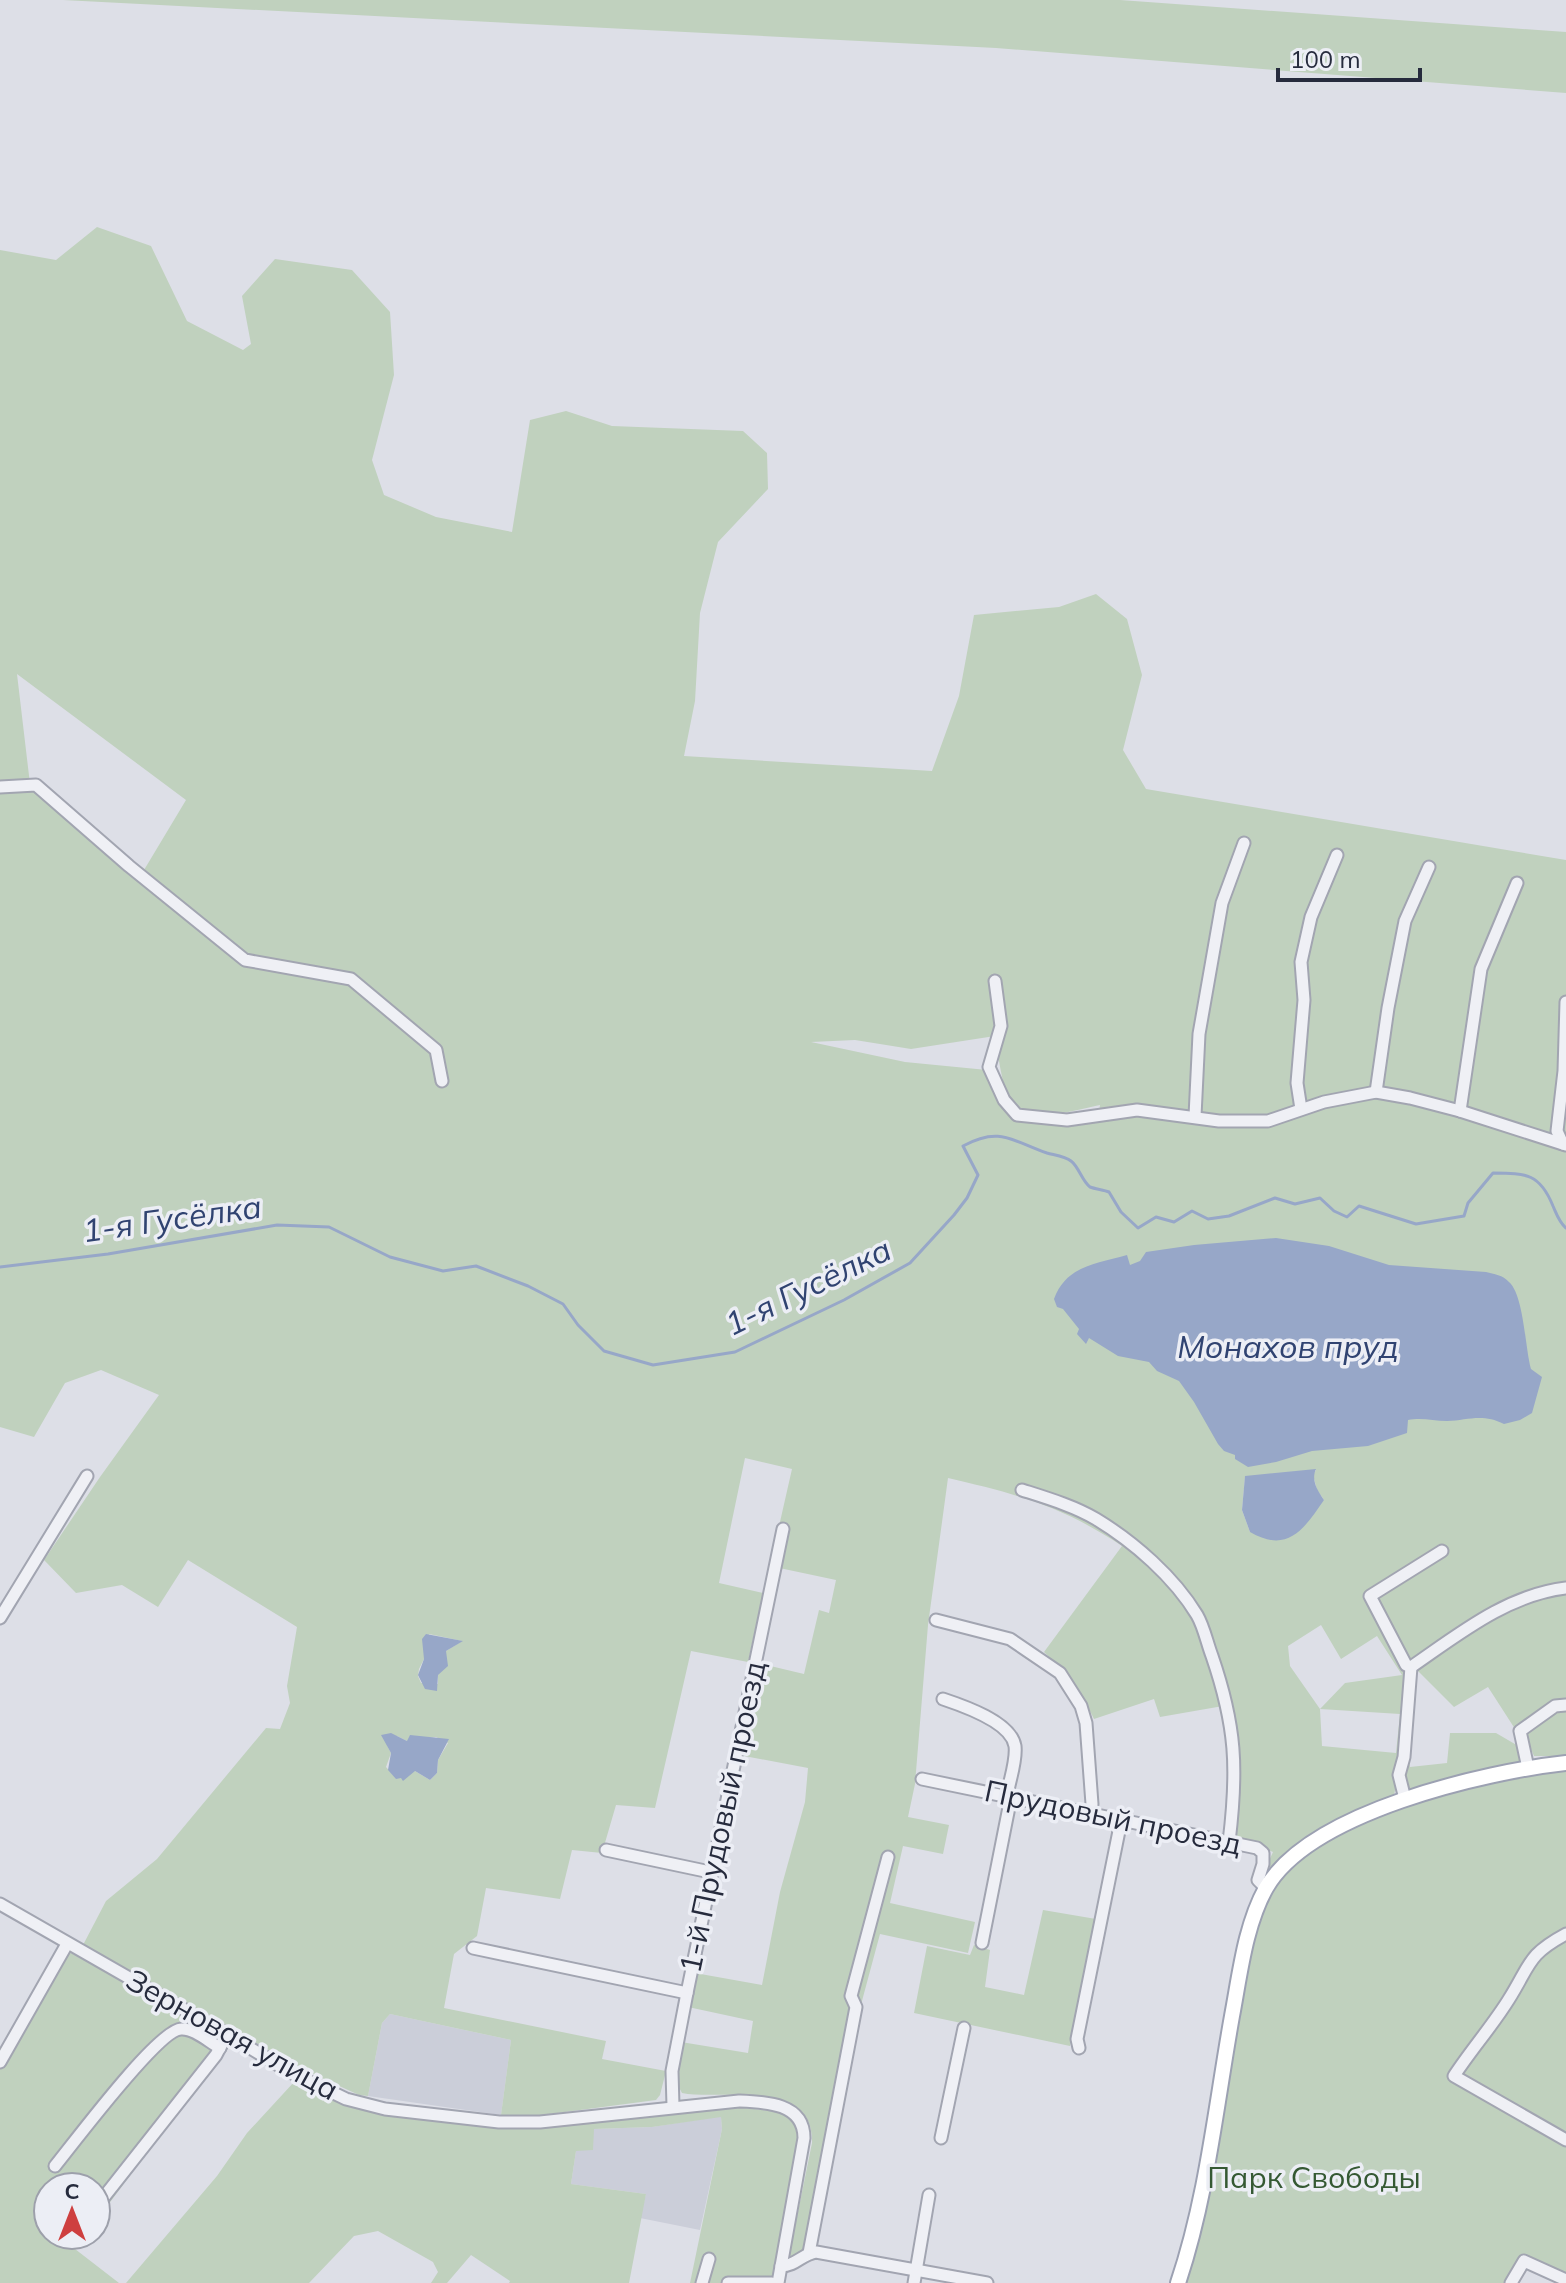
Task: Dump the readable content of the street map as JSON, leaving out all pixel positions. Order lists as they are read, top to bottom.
{
  "streets": {
    "street": ["1-й Прудовый проезд", "Прудовый проезд", "Зерновая улица"]
  },
  "crossings": [
    ["1-й Прудовый проезд", "Зерновая улица"]
  ],
  "water": ["1-я Гусёлка", "Монахов пруд"],
  "parks": ["Парк Свободы"],
  "scale_bar": "100 m",
  "north": "top"
}
